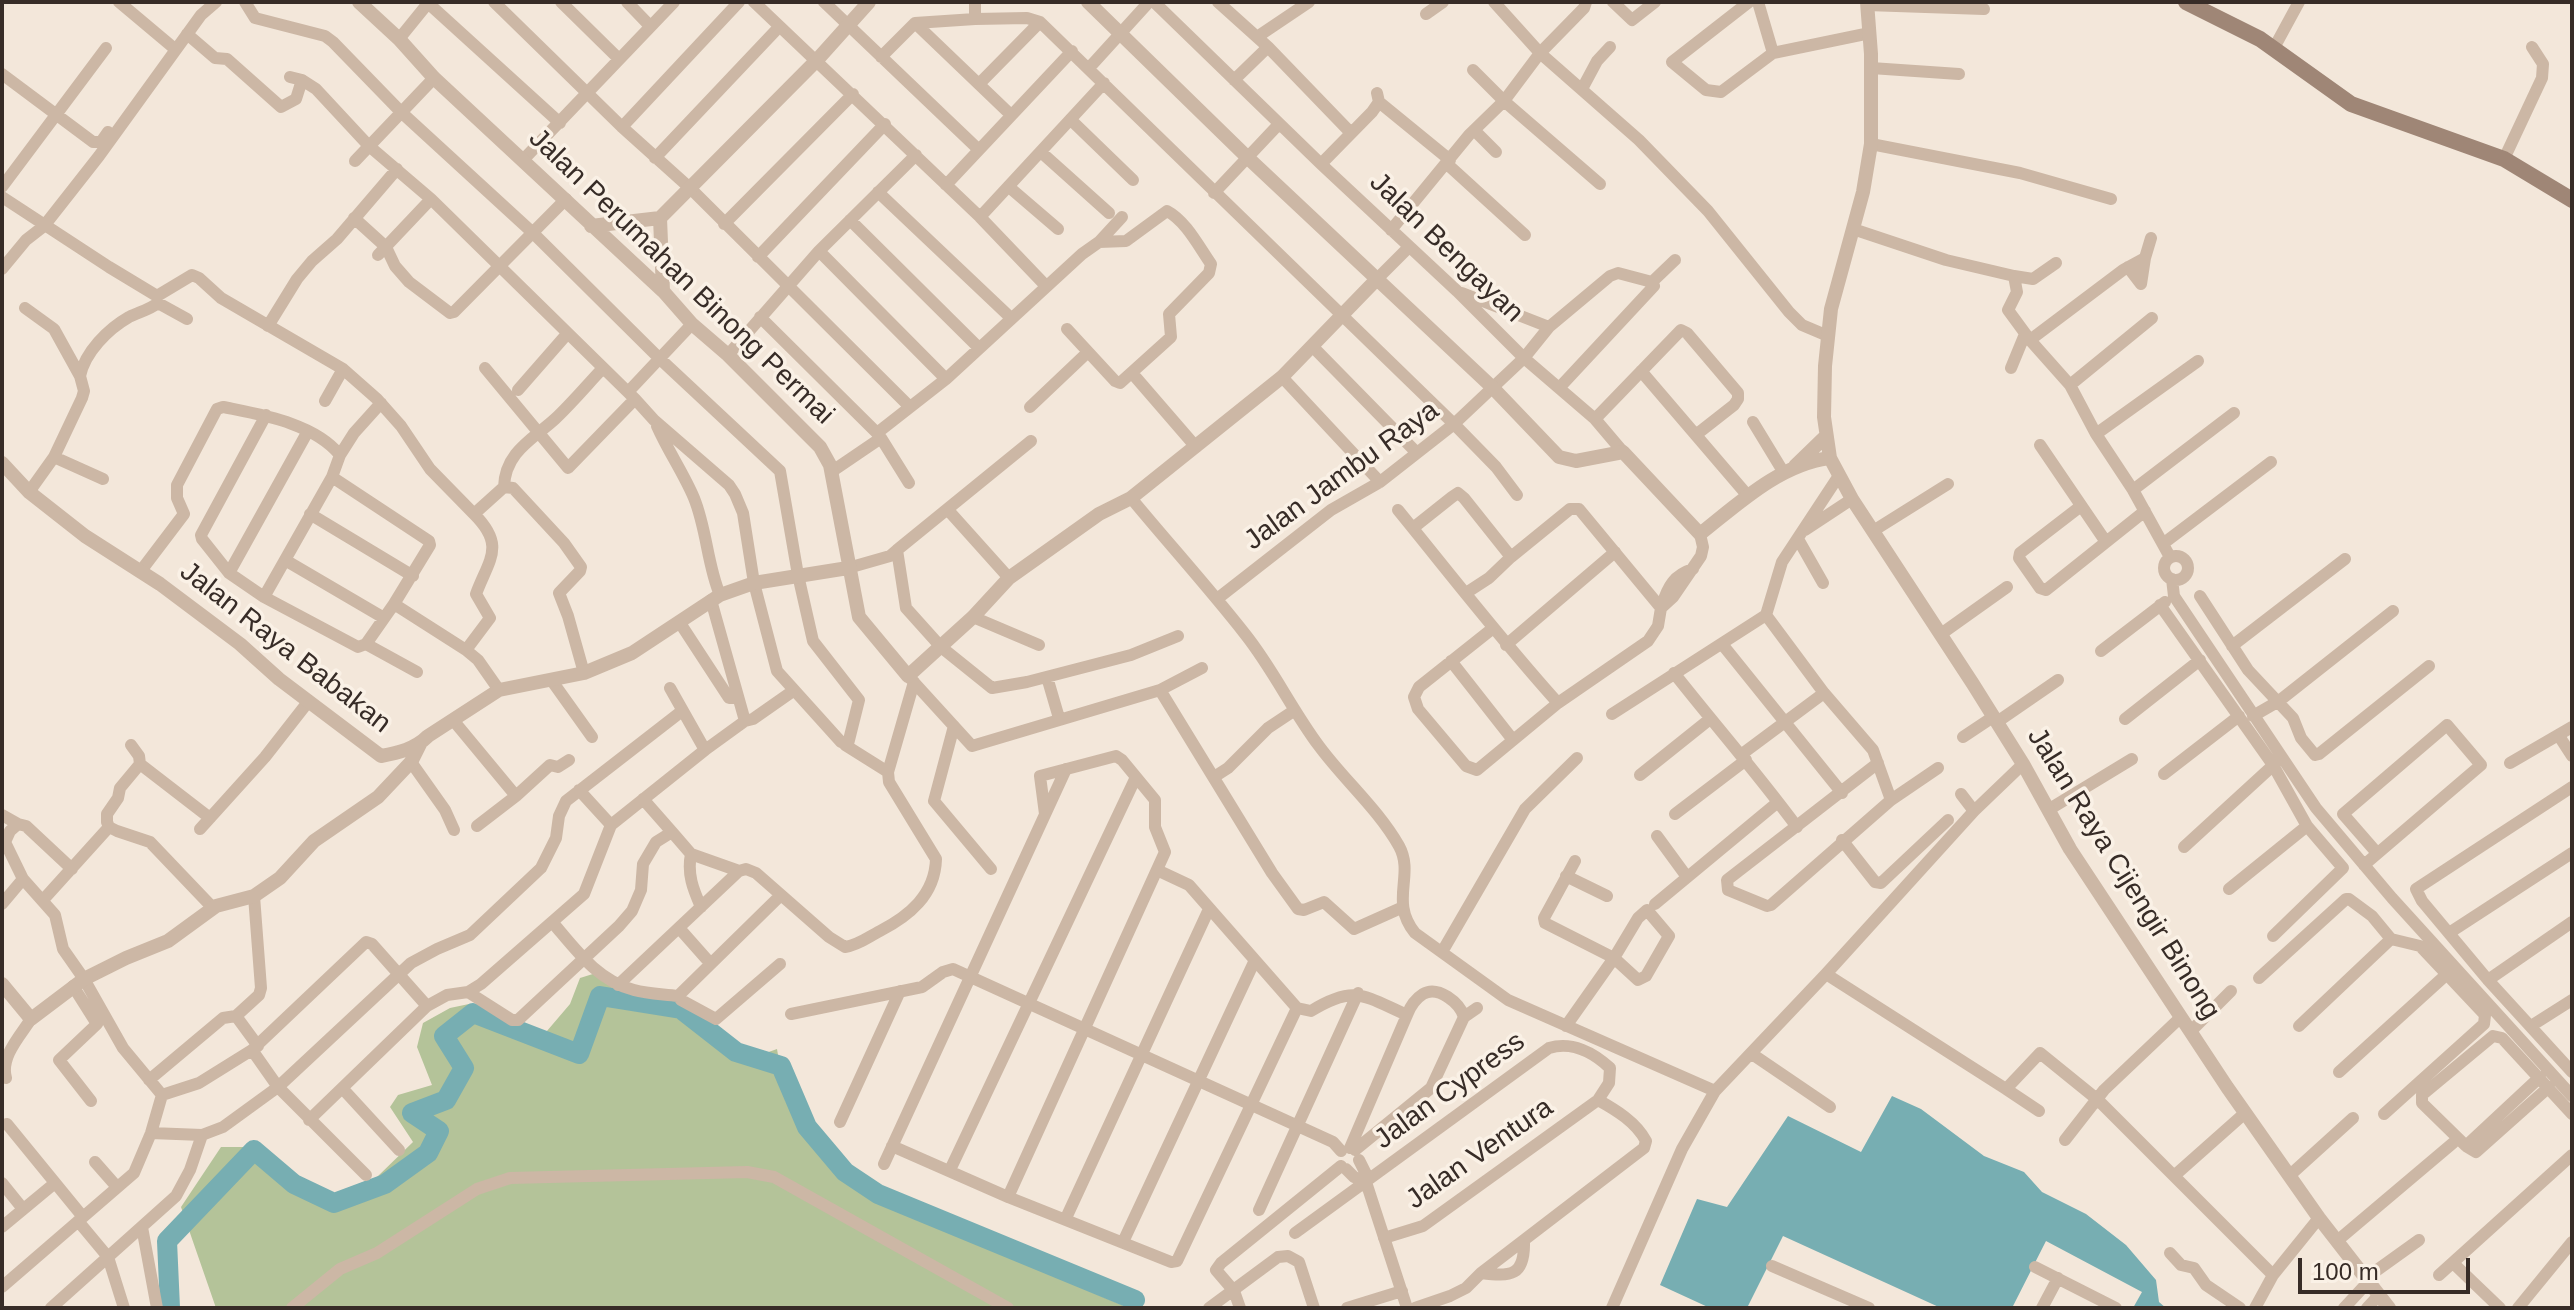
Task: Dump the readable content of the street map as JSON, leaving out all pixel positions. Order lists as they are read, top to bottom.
{
  "streets": {
    "street": [
      "Jalan Bengayan",
      "Jalan Perumahan Binong Permai",
      "Jalan Jambu Raya",
      "Jalan Raya Babakan",
      "Jalan Raya Cijengir Binong",
      "Jalan Cypress",
      "Jalan Ventura"
    ]
  },
  "crossings": [
    ["Jalan Bengayan", "Jalan Jambu Raya"],
    ["Jalan Perumahan Binong Permai", "Jalan Raya Babakan"],
    ["Jalan Cypress", "Jalan Ventura"]
  ],
  "scale_bar": "100 m"
}
